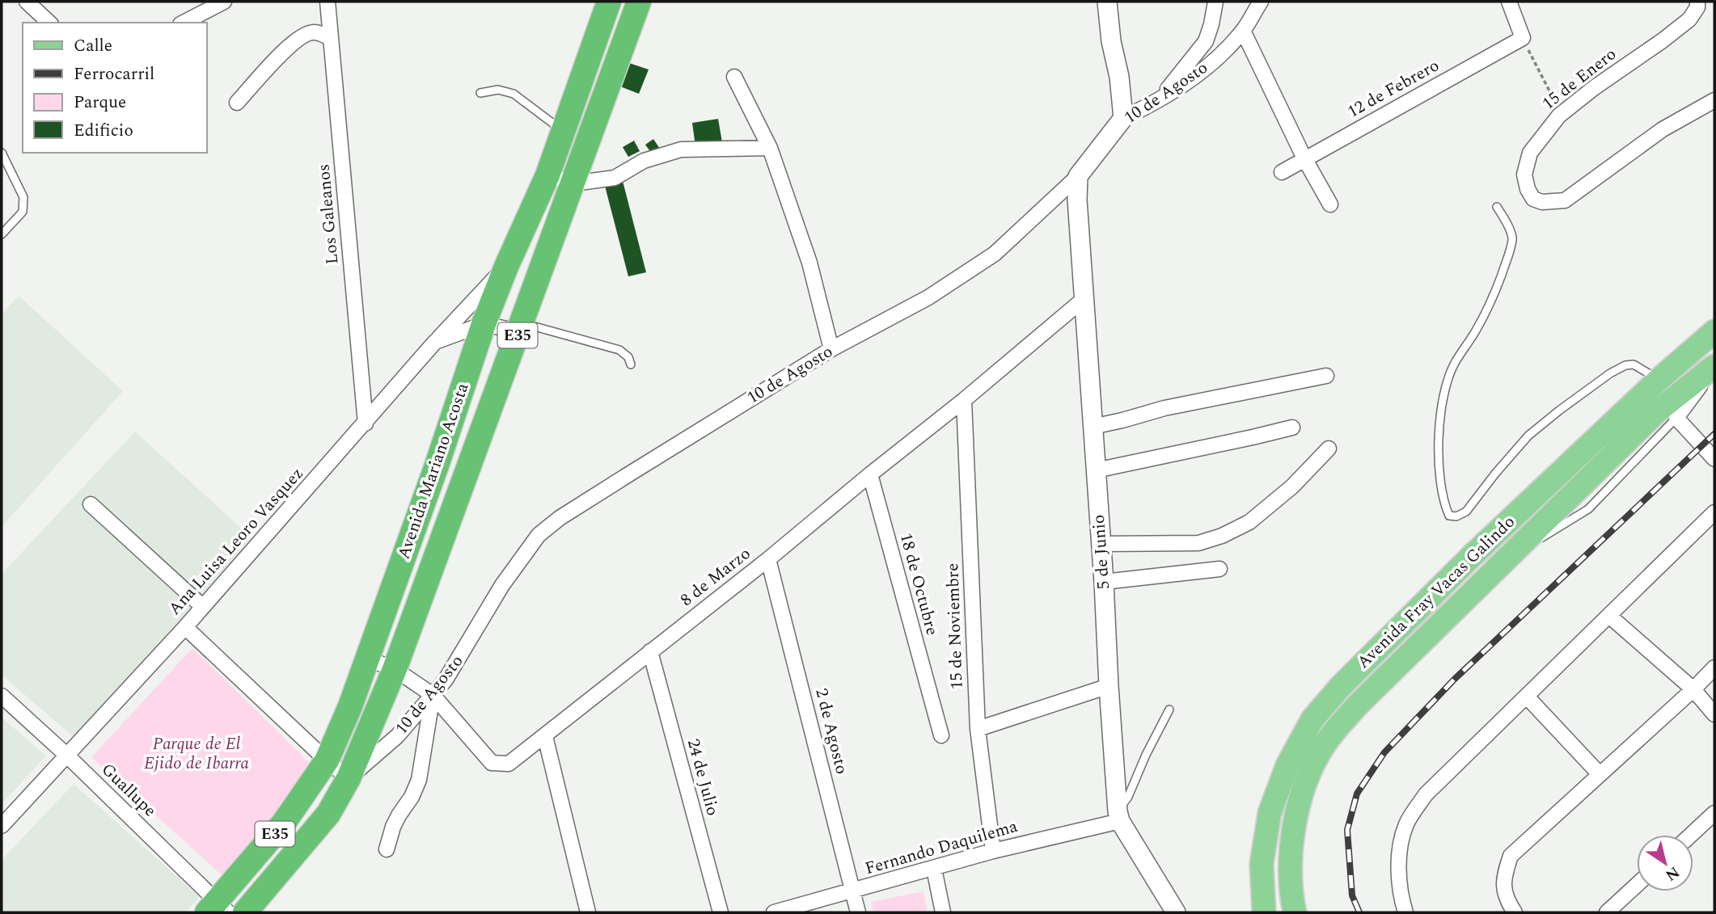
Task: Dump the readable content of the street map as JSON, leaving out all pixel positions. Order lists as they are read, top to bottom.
{
  "streets": {
    "highway": ["E35", "Avenida Mariano Acosta"],
    "main road": ["Avenida Fray Vacas Galindo"],
    "street": [
      "15 de Enero",
      "12 de Febrero",
      "10 de Agosto",
      "Los Galeanos",
      "Ana Luisa Leoro Vasquez",
      "5 de Junio",
      "8 de Marzo",
      "18 de Octubre",
      "15 de Noviembre",
      "2 de Agosto",
      "24 de Julio",
      "Guallupe",
      "Fernando Daquilema"
    ]
  },
  "crossings": [
    ["10 de Agosto", "Avenida Mariano Acosta"],
    ["10 de Agosto", "5 de Junio"],
    ["10 de Agosto", "8 de Marzo"],
    ["Los Galeanos", "Ana Luisa Leoro Vasquez"],
    ["Avenida Mariano Acosta", "Ana Luisa Leoro Vasquez"],
    ["Avenida Mariano Acosta", "8 de Marzo"],
    ["Avenida Mariano Acosta", "Guallupe"],
    ["Ana Luisa Leoro Vasquez", "Guallupe"],
    ["5 de Junio", "8 de Marzo"],
    ["5 de Junio", "Fernando Daquilema"],
    ["8 de Marzo", "18 de Octubre"],
    ["8 de Marzo", "15 de Noviembre"],
    ["8 de Marzo", "2 de Agosto"],
    ["8 de Marzo", "24 de Julio"],
    ["15 de Noviembre", "Fernando Daquilema"],
    ["2 de Agosto", "Fernando Daquilema"]
  ],
  "parks": ["Parque de El Ejido de Ibarra"],
  "legend": [
    "Calle",
    "Ferrocarril",
    "Parque",
    "Edificio"
  ],
  "north": "bottom right"
}
